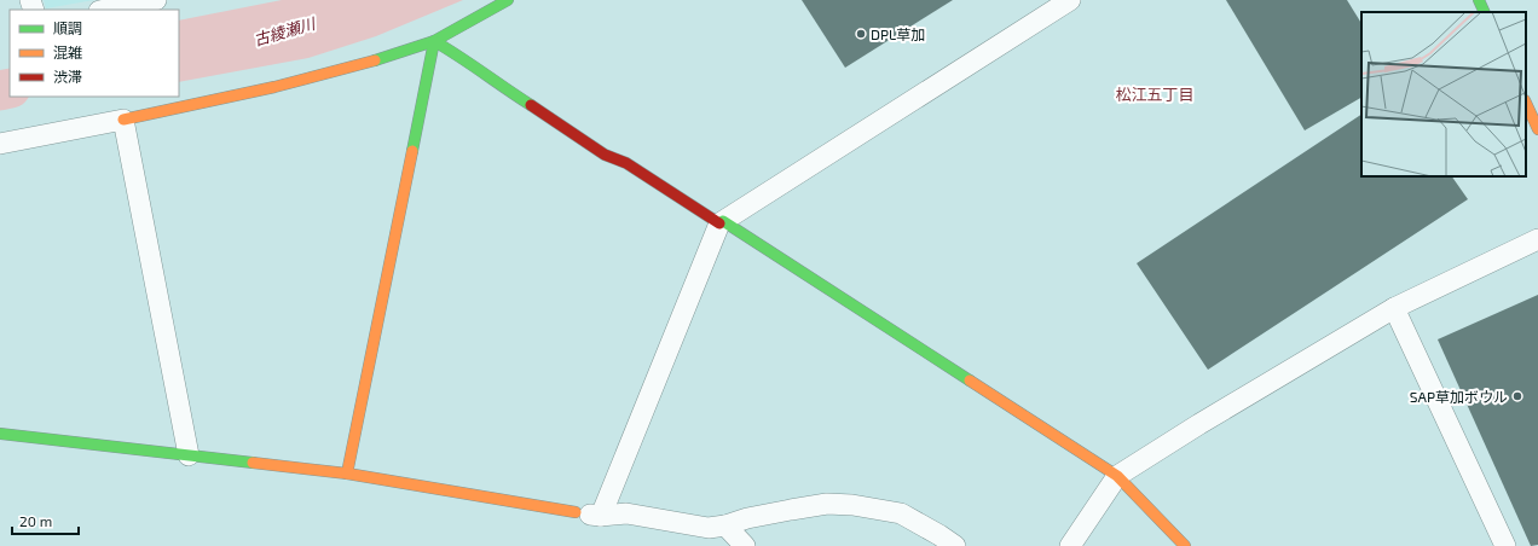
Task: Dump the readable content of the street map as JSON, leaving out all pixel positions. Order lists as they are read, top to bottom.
{
  "districts": ["松江五丁目"],
  "water": ["古綾瀬川"],
  "places": ["DPL草加", "SAP草加ボウル"],
  "legend": ["順調", "混雑", "渋滞"],
  "scale_bar": "20 m"
}
